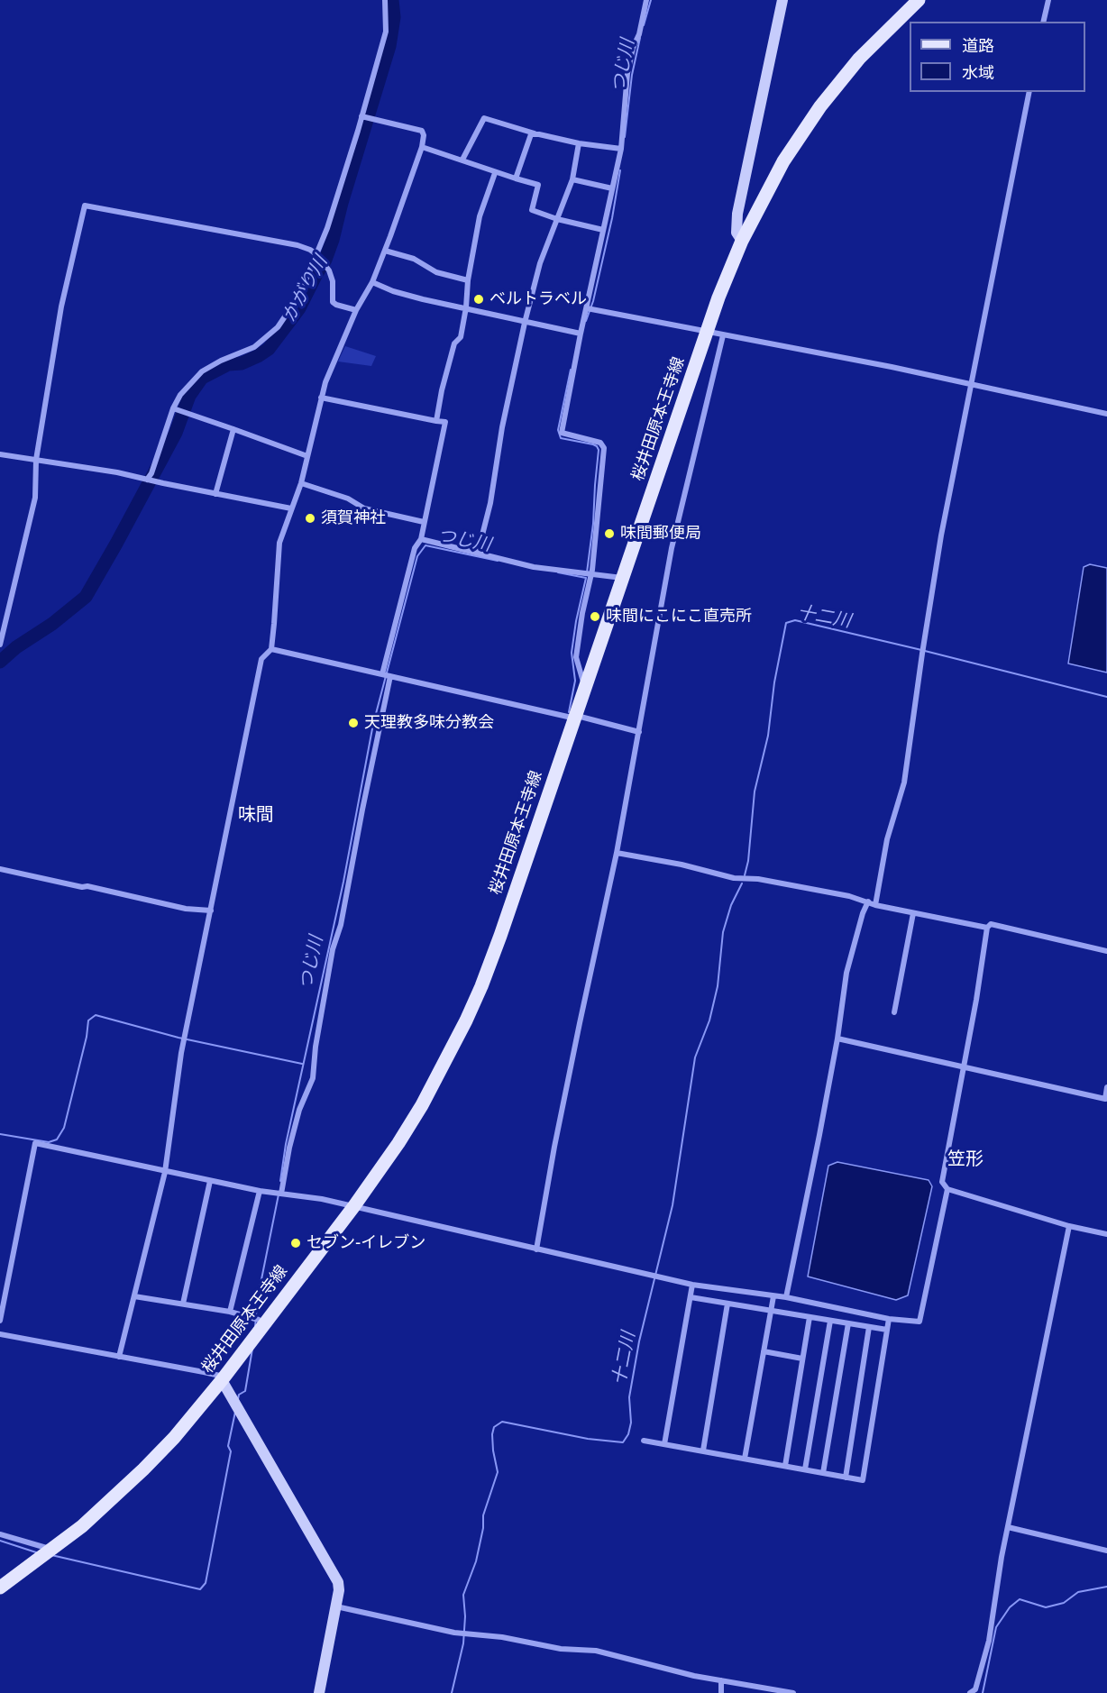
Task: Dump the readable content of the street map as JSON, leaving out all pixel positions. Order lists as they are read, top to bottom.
{
  "streets": {
    "main road": ["桜井田原本王寺線"]
  },
  "districts": ["味間", "笠形"],
  "water": ["つじ川", "かがり川", "十二川"],
  "places": [
    "ベルトラベル",
    "須賀神社",
    "味間郵便局",
    "味間にこにこ直売所",
    "天理教多味分教会",
    "セブン-イレブン"
  ],
  "legend": ["道路", "水域"]
}
